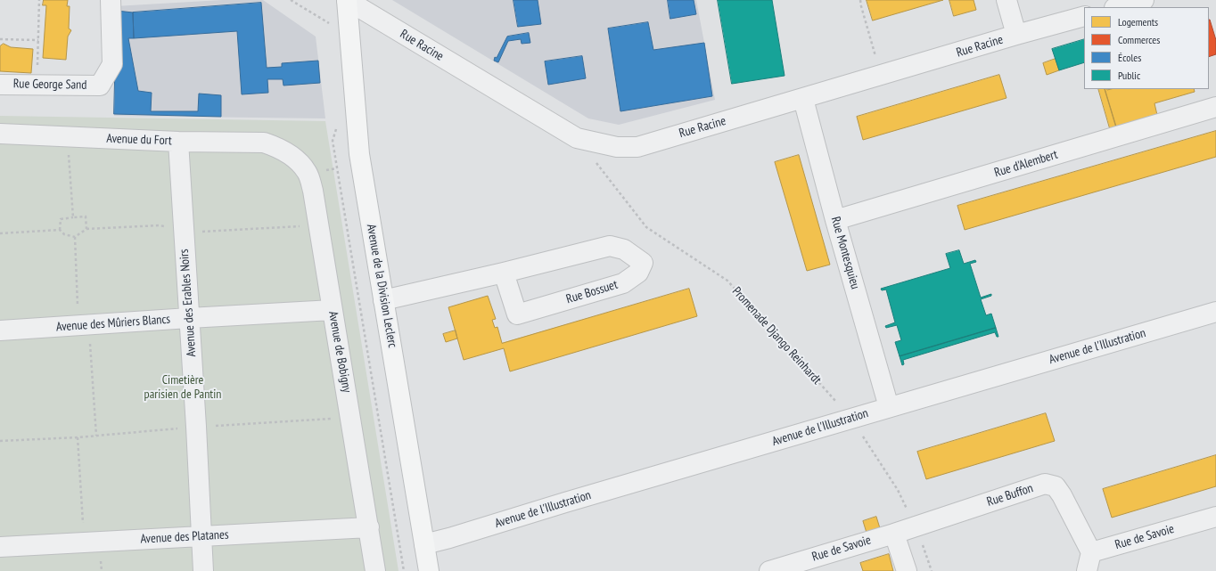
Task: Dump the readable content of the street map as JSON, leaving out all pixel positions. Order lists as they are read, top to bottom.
{
  "streets": {
    "main road": ["Avenue de la Division Leclerc"],
    "street": [
      "Rue Racine",
      "Rue George Sand",
      "Avenue du Fort",
      "Rue d'Alembert",
      "Rue Montesquieu",
      "Rue Bossuet",
      "Avenue des Erables Noirs",
      "Avenue des Mûriers Blancs",
      "Avenue de l'Illustration",
      "Avenue de Bobigny",
      "Rue Buffon",
      "Avenue des Platanes",
      "Rue de Savoie"
    ],
    "path": ["Promenade Django Reinhardt"]
  },
  "crossings": [
    ["Rue Racine", "Rue Montesquieu"],
    ["Rue Racine", "Avenue de la Division Leclerc"],
    ["Rue Racine", "Promenade Django Reinhardt"],
    ["Avenue du Fort", "Avenue des Erables Noirs"],
    ["Avenue du Fort", "Avenue de Bobigny"],
    ["Rue d'Alembert", "Rue Montesquieu"],
    ["Rue Montesquieu", "Avenue de l'Illustration"],
    ["Avenue de la Division Leclerc", "Rue Bossuet"],
    ["Avenue de la Division Leclerc", "Avenue de l'Illustration"],
    ["Avenue des Erables Noirs", "Avenue des Mûriers Blancs"],
    ["Avenue des Erables Noirs", "Avenue des Platanes"],
    ["Avenue des Mûriers Blancs", "Avenue de Bobigny"],
    ["Promenade Django Reinhardt", "Avenue de l'Illustration"],
    ["Promenade Django Reinhardt", "Rue Buffon"],
    ["Avenue de Bobigny", "Avenue des Platanes"],
    ["Rue Buffon", "Rue de Savoie"]
  ],
  "parks": ["Cimetière parisien de Pantin"],
  "legend": [
    "Logements",
    "Commerces",
    "Écoles",
    "Public"
  ]
}
